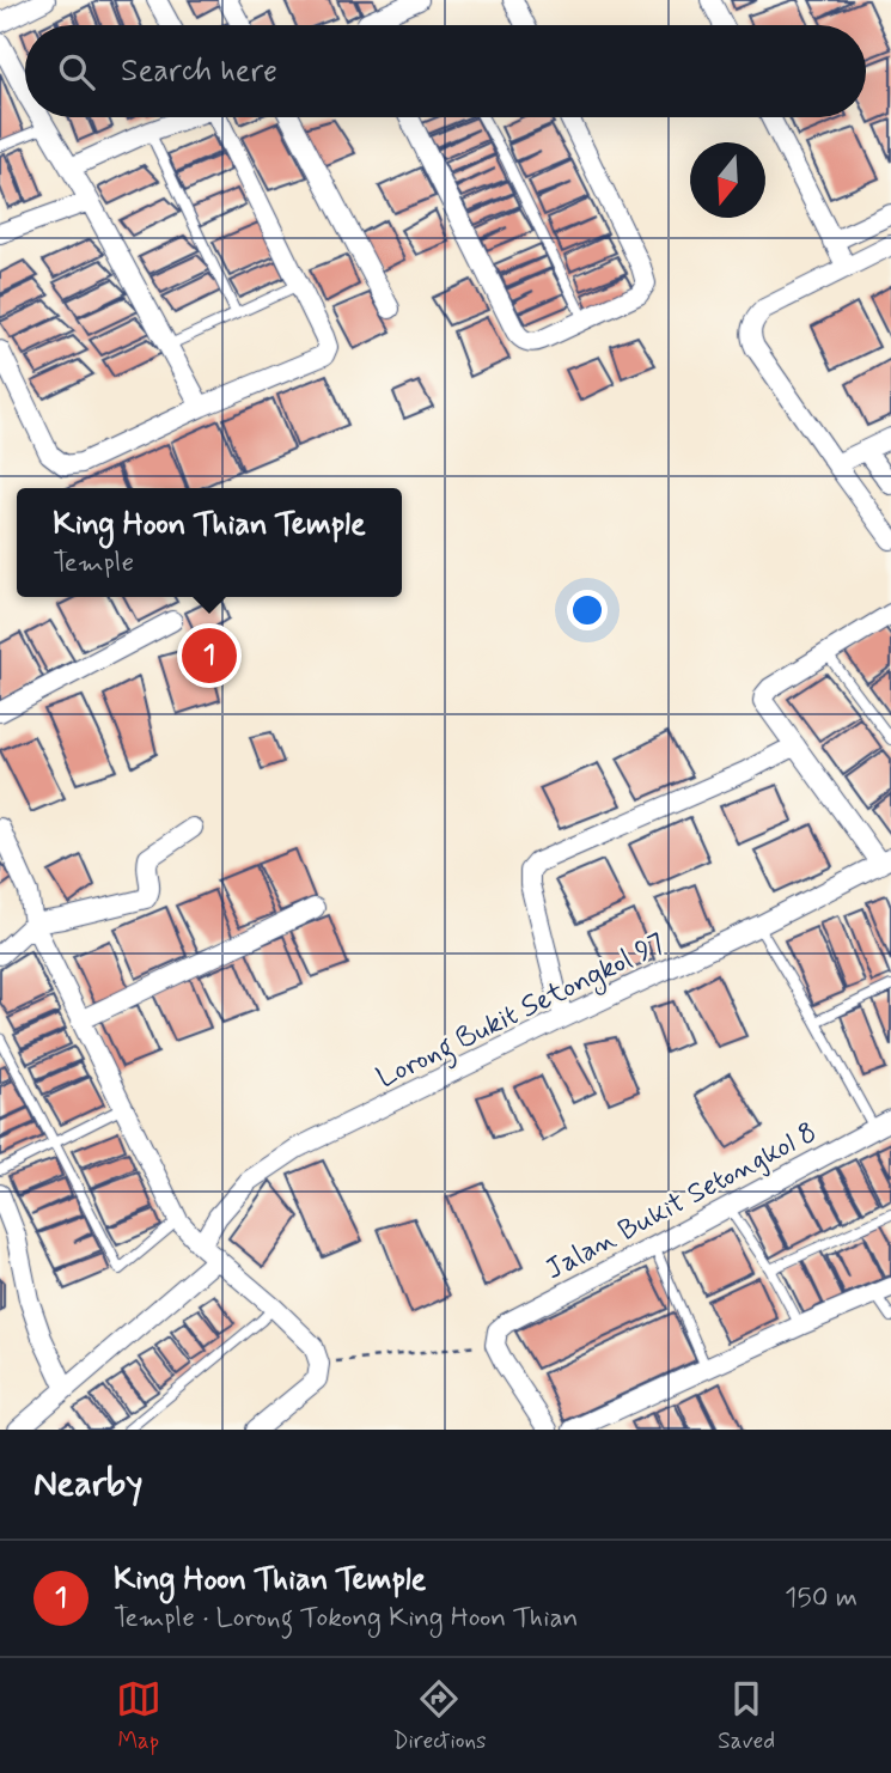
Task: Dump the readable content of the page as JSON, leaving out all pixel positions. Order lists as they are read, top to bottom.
{
  "streets": {
    "street": ["Lorong Bukit Setongkol 97", "Jalan Bukit Setongkol 8"]
  },
  "north": "bottom",
  "page": {
    "search": "Search here",
    "popup": ["King Hoon Thian Temple", "Temple"],
    "pins": "1",
    "heading": "Nearby",
    "list": [
      {
        "mark": "1",
        "name": "King Hoon Thian Temple",
        "note": "Temple · Lorong Tokong King Hoon Thian",
        "value": "150 m"
      }
    ],
    "nav": ["Map", "Directions", "Saved"]
  }
}
